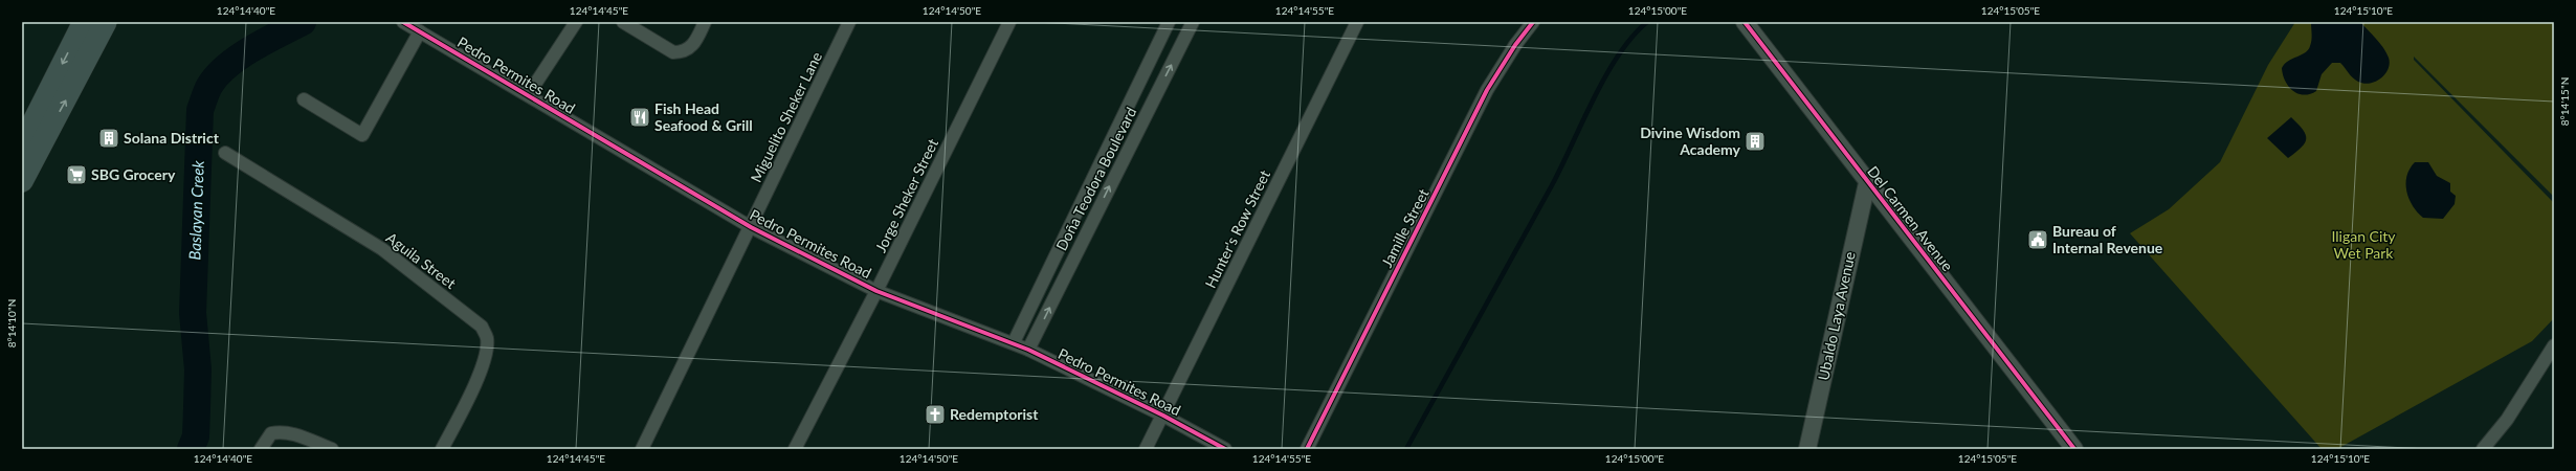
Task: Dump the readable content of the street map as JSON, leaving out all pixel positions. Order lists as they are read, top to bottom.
{
  "streets": {
    "street": [
      "Pedro Permites Road",
      "Miguelito Sheker Lane",
      "Doña Teodora Boulevard",
      "Jorge Sheker Street",
      "Del Carmen Avenue",
      "Jamille Street",
      "Hunter's Row Street",
      "Aguila Street",
      "Ubaldo Laya Avenue"
    ]
  },
  "crossings": [
    ["Pedro Permites Road", "Miguelito Sheker Lane"],
    ["Pedro Permites Road", "Doña Teodora Boulevard"],
    ["Pedro Permites Road", "Jorge Sheker Street"],
    ["Pedro Permites Road", "Hunter's Row Street"],
    ["Del Carmen Avenue", "Ubaldo Laya Avenue"]
  ],
  "water": ["Baslayan Creek"],
  "parks": ["Iligan City Wet Park"],
  "places": {
    "restaurant": ["Fish Head Seafood & Grill"],
    "building": ["Solana District", "Divine Wisdom Academy"],
    "supermarket": ["SBG Grocery"],
    "public building": ["Bureau of Internal Revenue"],
    "church": ["Redemptorist"]
  },
  "coordinates": [
    "124°14'40\"E",
    "124°14'45\"E",
    "124°14'50\"E",
    "124°14'55\"E",
    "124°15'00\"E",
    "124°15'05\"E",
    "124°15'10\"E",
    "8°14'15\"N",
    "8°14'10\"N"
  ]
}
